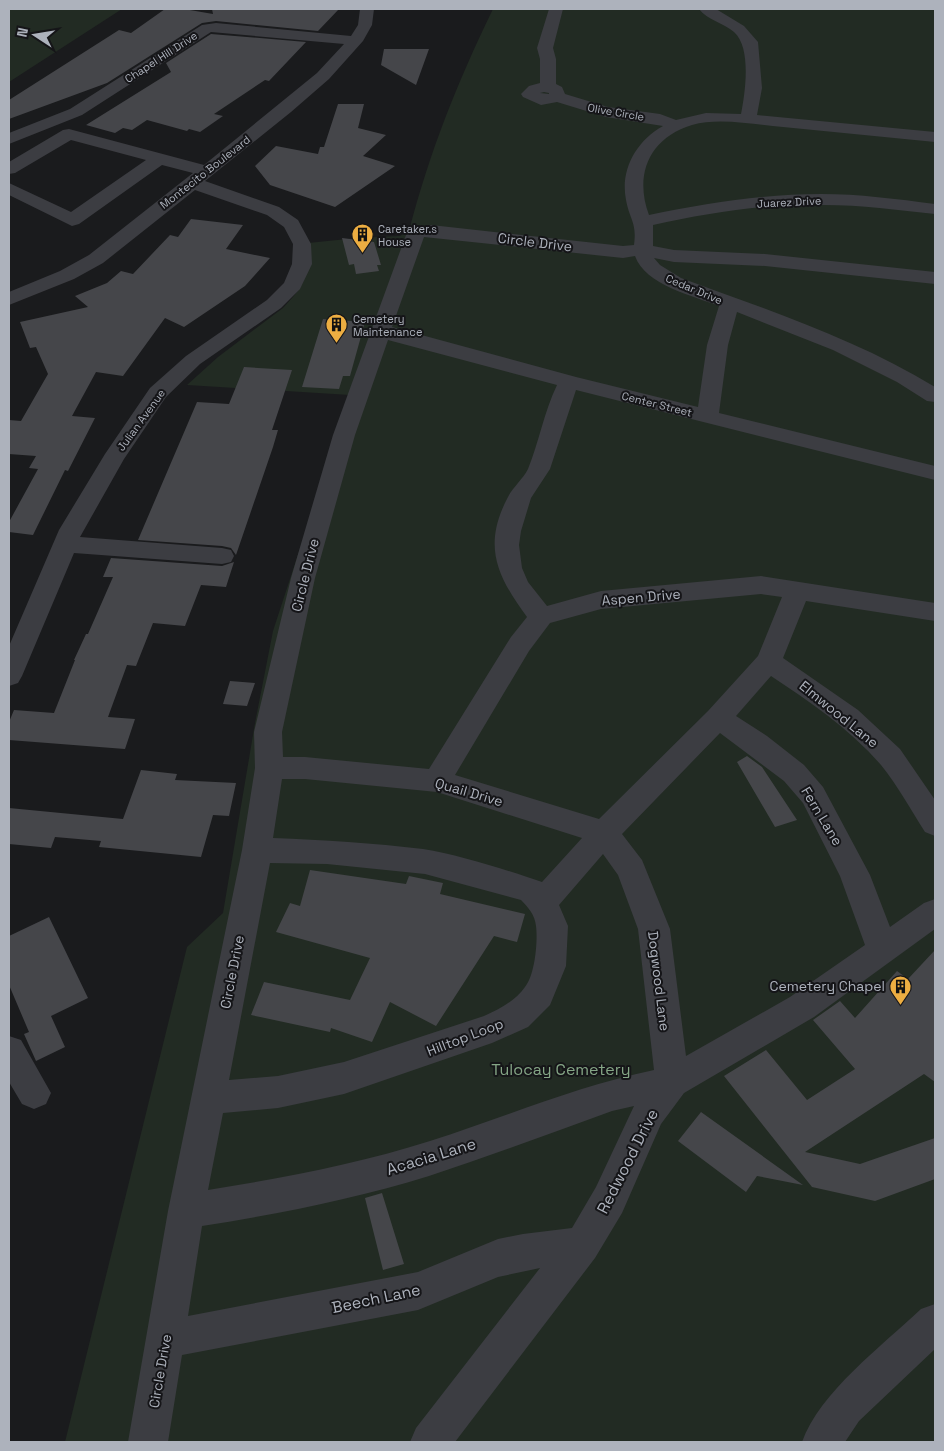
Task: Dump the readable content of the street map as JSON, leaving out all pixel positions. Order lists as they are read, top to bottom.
{
  "streets": {
    "street": [
      "Chapel Hill Drive",
      "Olive Circle",
      "Montecito Boulevard",
      "Juarez Drive",
      "Circle Drive",
      "Cedar Drive",
      "Center Street",
      "Julian Avenue",
      "Aspen Drive",
      "Elmwood Lane",
      "Quail Drive",
      "Fern Lane",
      "Dogwood Lane",
      "Hilltop Loop",
      "Acacia Lane",
      "Redwood Drive",
      "Beech Lane"
    ]
  },
  "crossings": [
    ["Chapel Hill Drive", "Montecito Boulevard"],
    ["Montecito Boulevard", "Julian Avenue"],
    ["Circle Drive", "Cedar Drive"],
    ["Circle Drive", "Center Street"],
    ["Circle Drive", "Quail Drive"],
    ["Circle Drive", "Hilltop Loop"],
    ["Circle Drive", "Acacia Lane"],
    ["Circle Drive", "Beech Lane"],
    ["Quail Drive", "Dogwood Lane"],
    ["Fern Lane", "Redwood Drive"],
    ["Dogwood Lane", "Acacia Lane"],
    ["Dogwood Lane", "Redwood Drive"],
    ["Acacia Lane", "Redwood Drive"],
    ["Redwood Drive", "Beech Lane"]
  ],
  "parks": ["Tulocay Cemetery"],
  "places": {
    "building": ["Caretaker.s House", "Cemetery Maintenance", "Cemetery Chapel"]
  },
  "north": "left"
}
